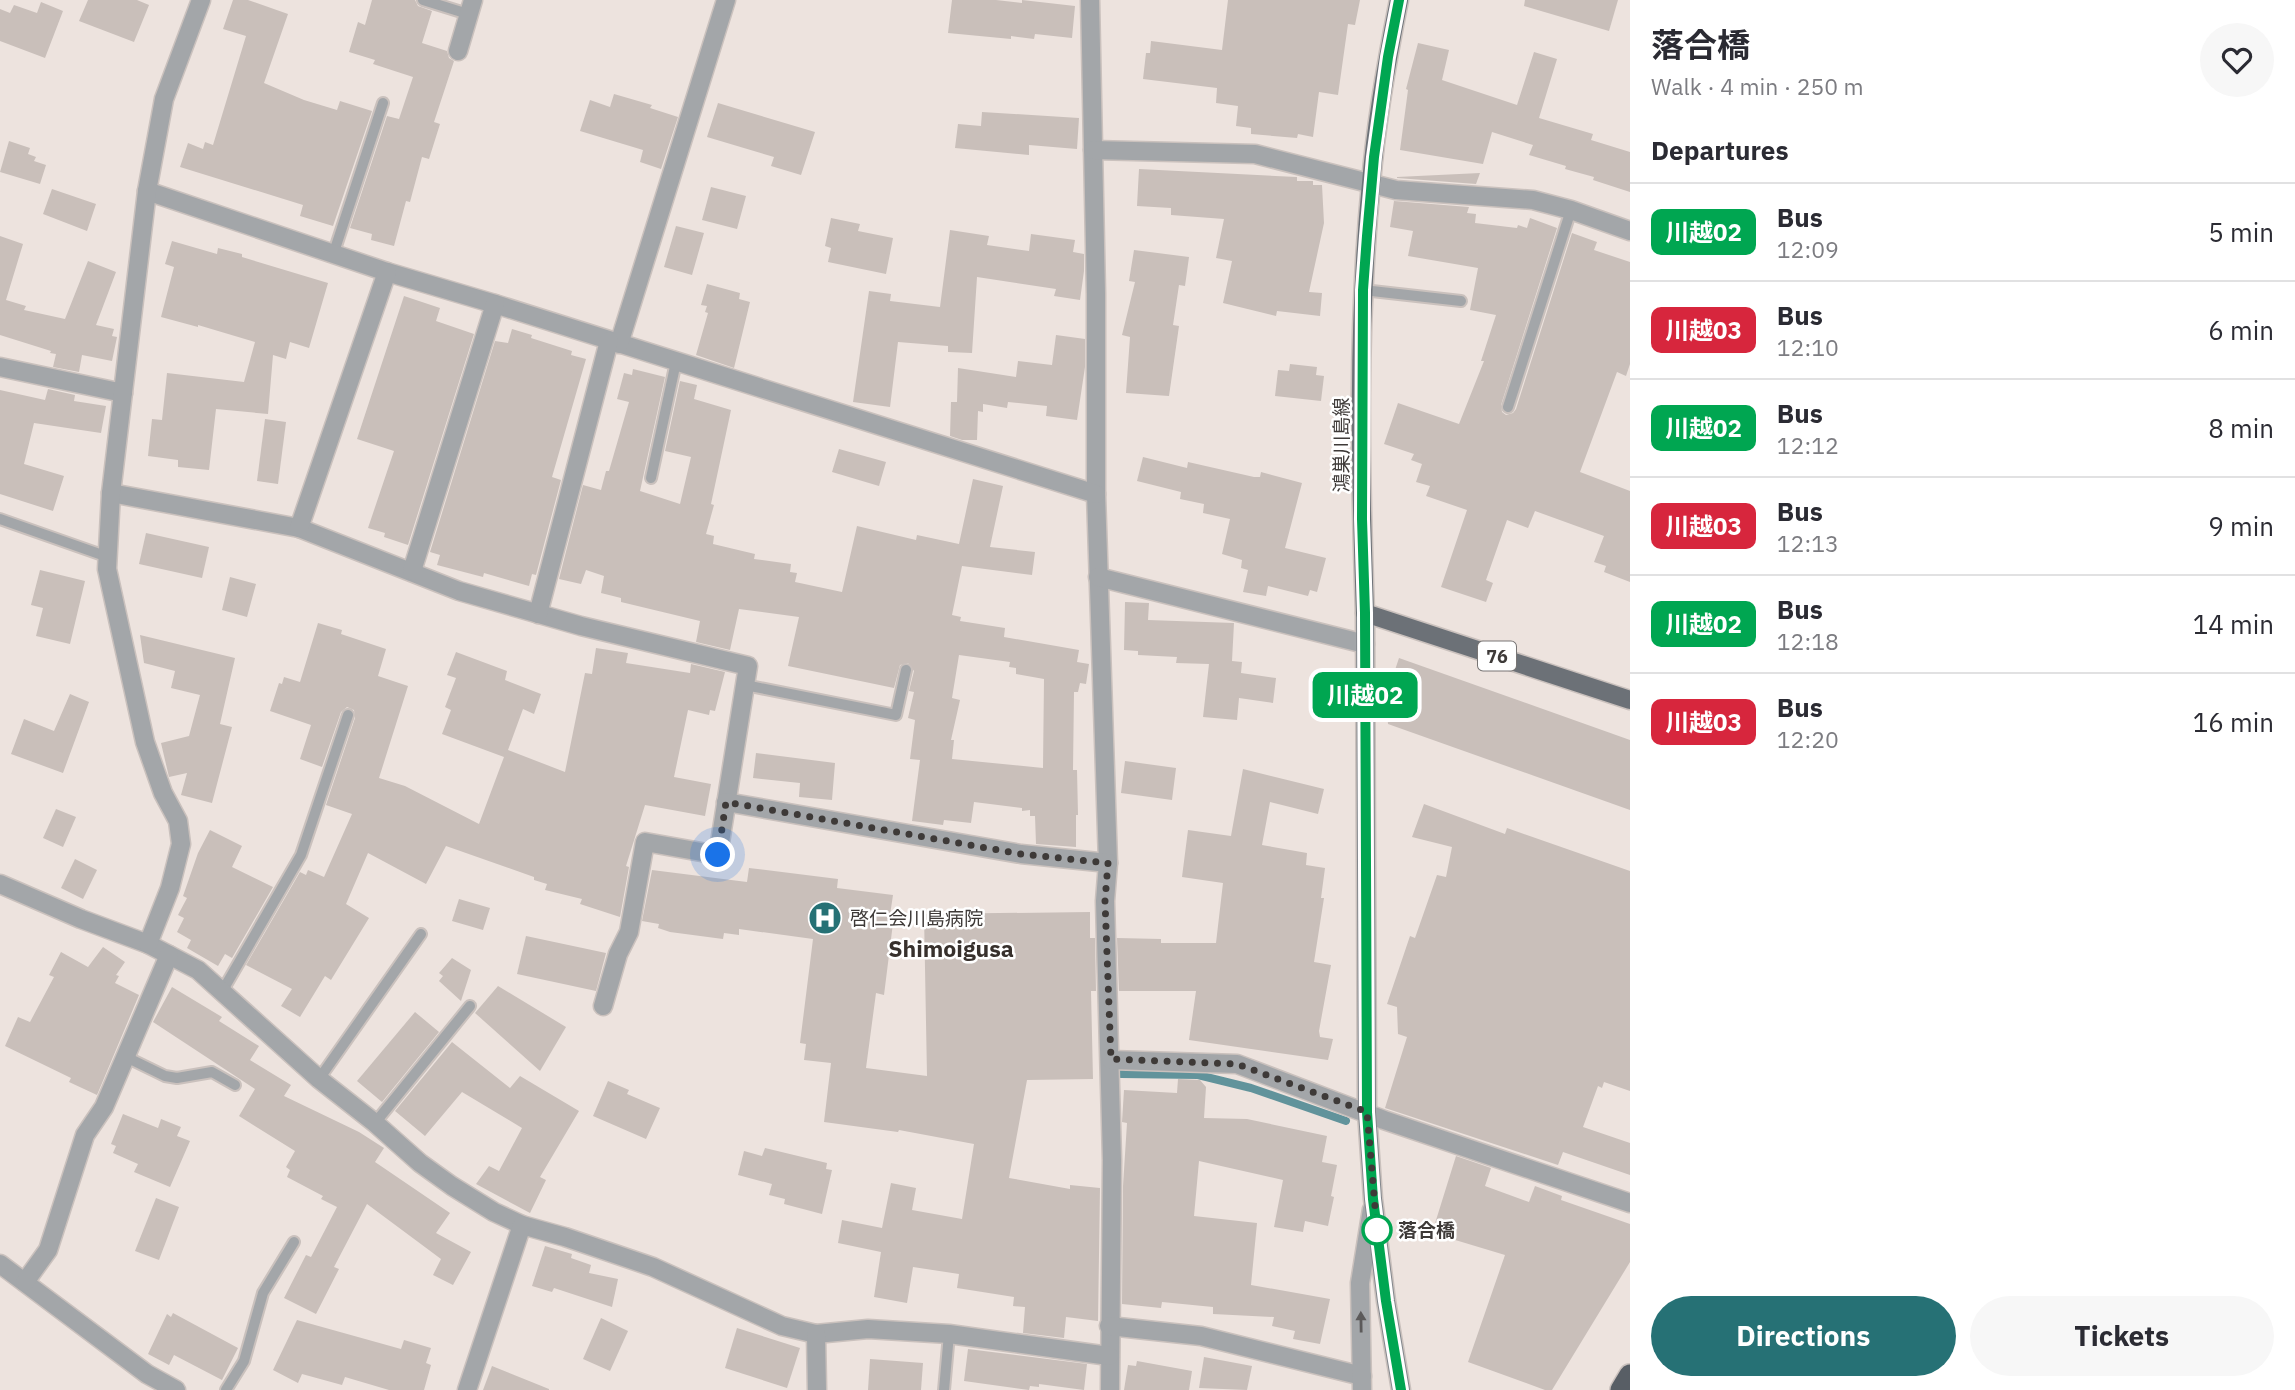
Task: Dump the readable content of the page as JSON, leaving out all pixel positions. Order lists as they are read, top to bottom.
{
  "streets": {
    "main road": ["鴻巣川島線", "76"]
  },
  "crossings": [
    ["鴻巣川島線", "76"]
  ],
  "districts": ["Shimoigusa"],
  "places": {
    "hospital": ["啓仁会川島病院"],
    "other": ["落合橋"]
  },
  "lines": ["bus line 川越02"],
  "page": {
    "on_map": "川越02",
    "heading": [
      ["落合橋", "Walk · 4 min · 250 m"],
      "Departures"
    ],
    "list": [
      {
        "mark": "川越02",
        "name": "Bus",
        "note": "12:09",
        "value": "5 min"
      },
      {
        "mark": "川越03",
        "name": "Bus",
        "note": "12:10",
        "value": "6 min"
      },
      {
        "mark": "川越02",
        "name": "Bus",
        "note": "12:12",
        "value": "8 min"
      },
      {
        "mark": "川越03",
        "name": "Bus",
        "note": "12:13",
        "value": "9 min"
      },
      {
        "mark": "川越02",
        "name": "Bus",
        "note": "12:18",
        "value": "14 min"
      },
      {
        "mark": "川越03",
        "name": "Bus",
        "note": "12:20",
        "value": "16 min"
      }
    ],
    "buttons": ["Directions", "Tickets"]
  }
}
